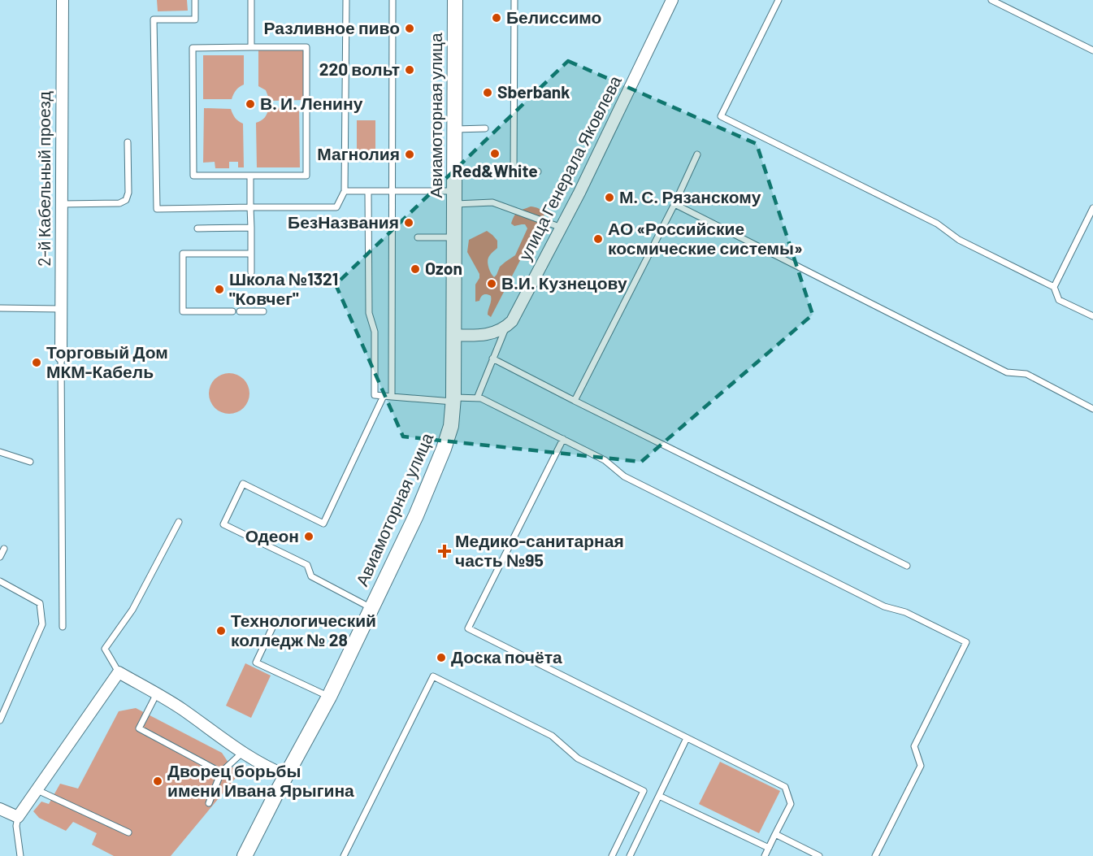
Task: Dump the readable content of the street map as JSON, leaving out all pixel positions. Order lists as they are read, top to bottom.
{
  "streets": {
    "street": ["Авиамоторная улица", "улица Генерала Яковлева", "2-й Кабельный проезд"]
  },
  "places": {
    "other": [
      "Белиссимо",
      "Разливное пиво",
      "220 вольт",
      "Sberbank",
      "В. И. Ленину",
      "Red&White",
      "Магнолия",
      "М. С. Рязанскому",
      "БезНазвания",
      "АО «Российские космические системы»",
      "Ozon",
      "В.И. Кузнецову",
      "Школа №1321 \"Ковчег\"",
      "Торговый Дом МКМ-Кабель",
      "Одеон",
      "Технологический колледж № 28",
      "Доска почёта",
      "Дворец борьбы имени Ивана Ярыгина"
    ],
    "health": ["Медико-санитарная часть №95"]
  }
}
